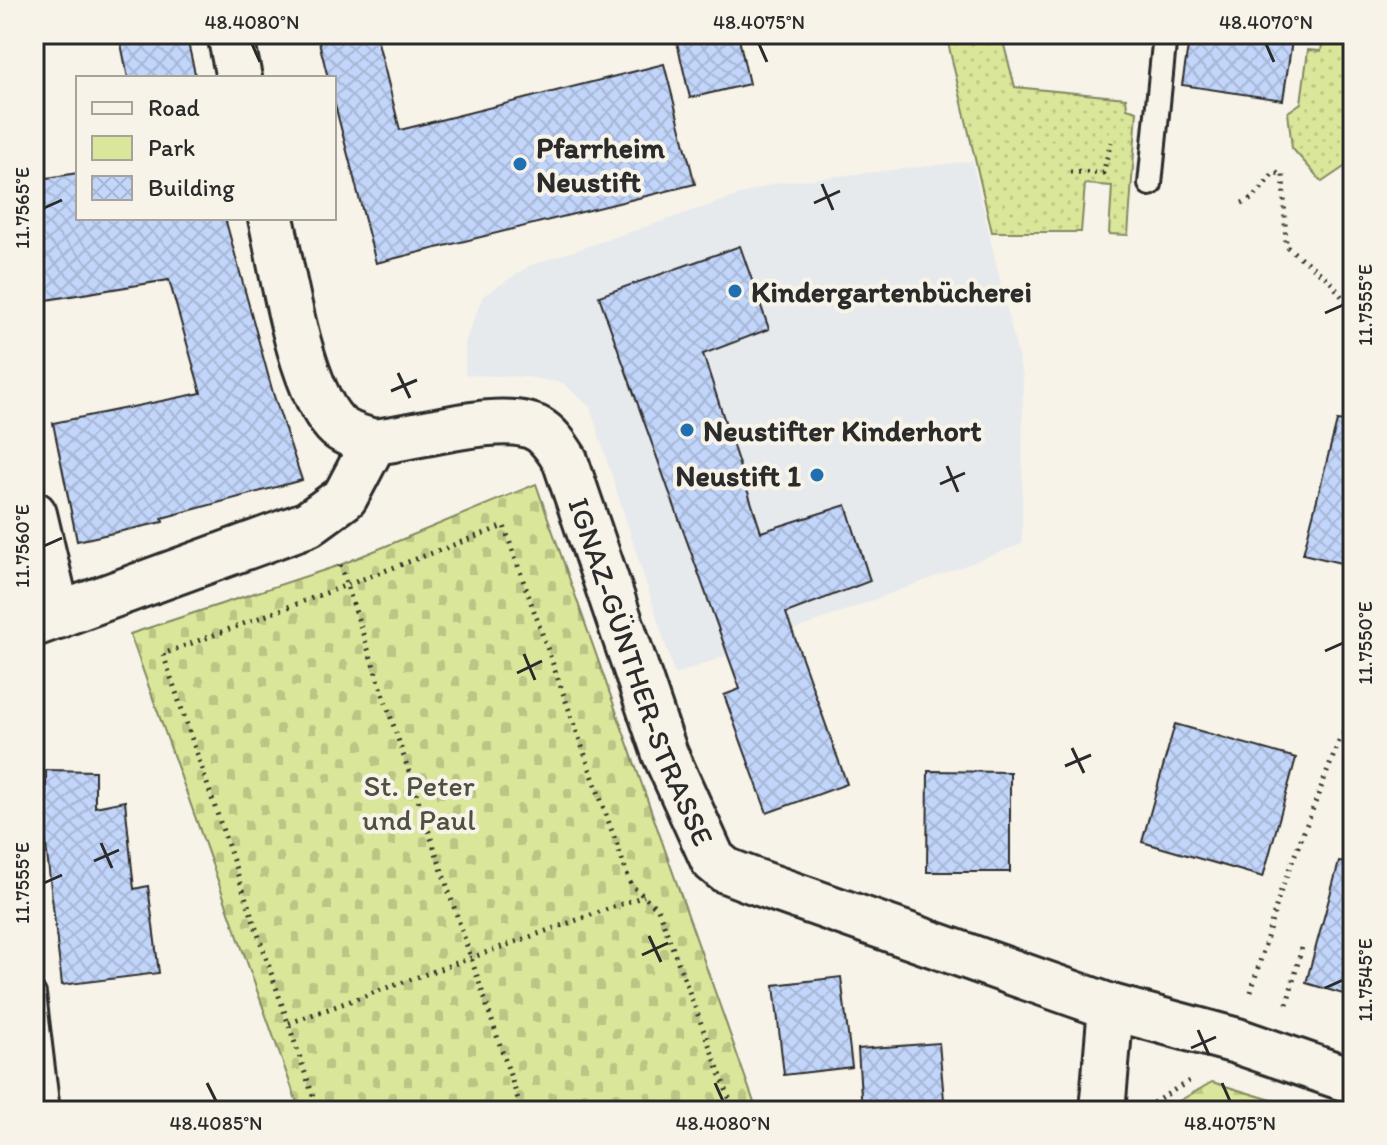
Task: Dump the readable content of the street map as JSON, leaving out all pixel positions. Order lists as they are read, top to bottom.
{
  "streets": {
    "street": ["IGNAZ-GÜNTHER-STRASSE"]
  },
  "parks": ["St. Peter und Paul"],
  "places": [
    "Pfarrheim Neustift",
    "Kindergartenbücherei",
    "Neustifter Kinderhort",
    "Neustift 1"
  ],
  "legend": ["Road", "Park", "Building"],
  "coordinates": [
    "48.4080°N",
    "48.4075°N",
    "48.4070°N",
    "11.7565°E",
    "11.7555°E",
    "11.7560°E",
    "11.7550°E",
    "11.7545°E",
    "48.4085°N"
  ]
}
